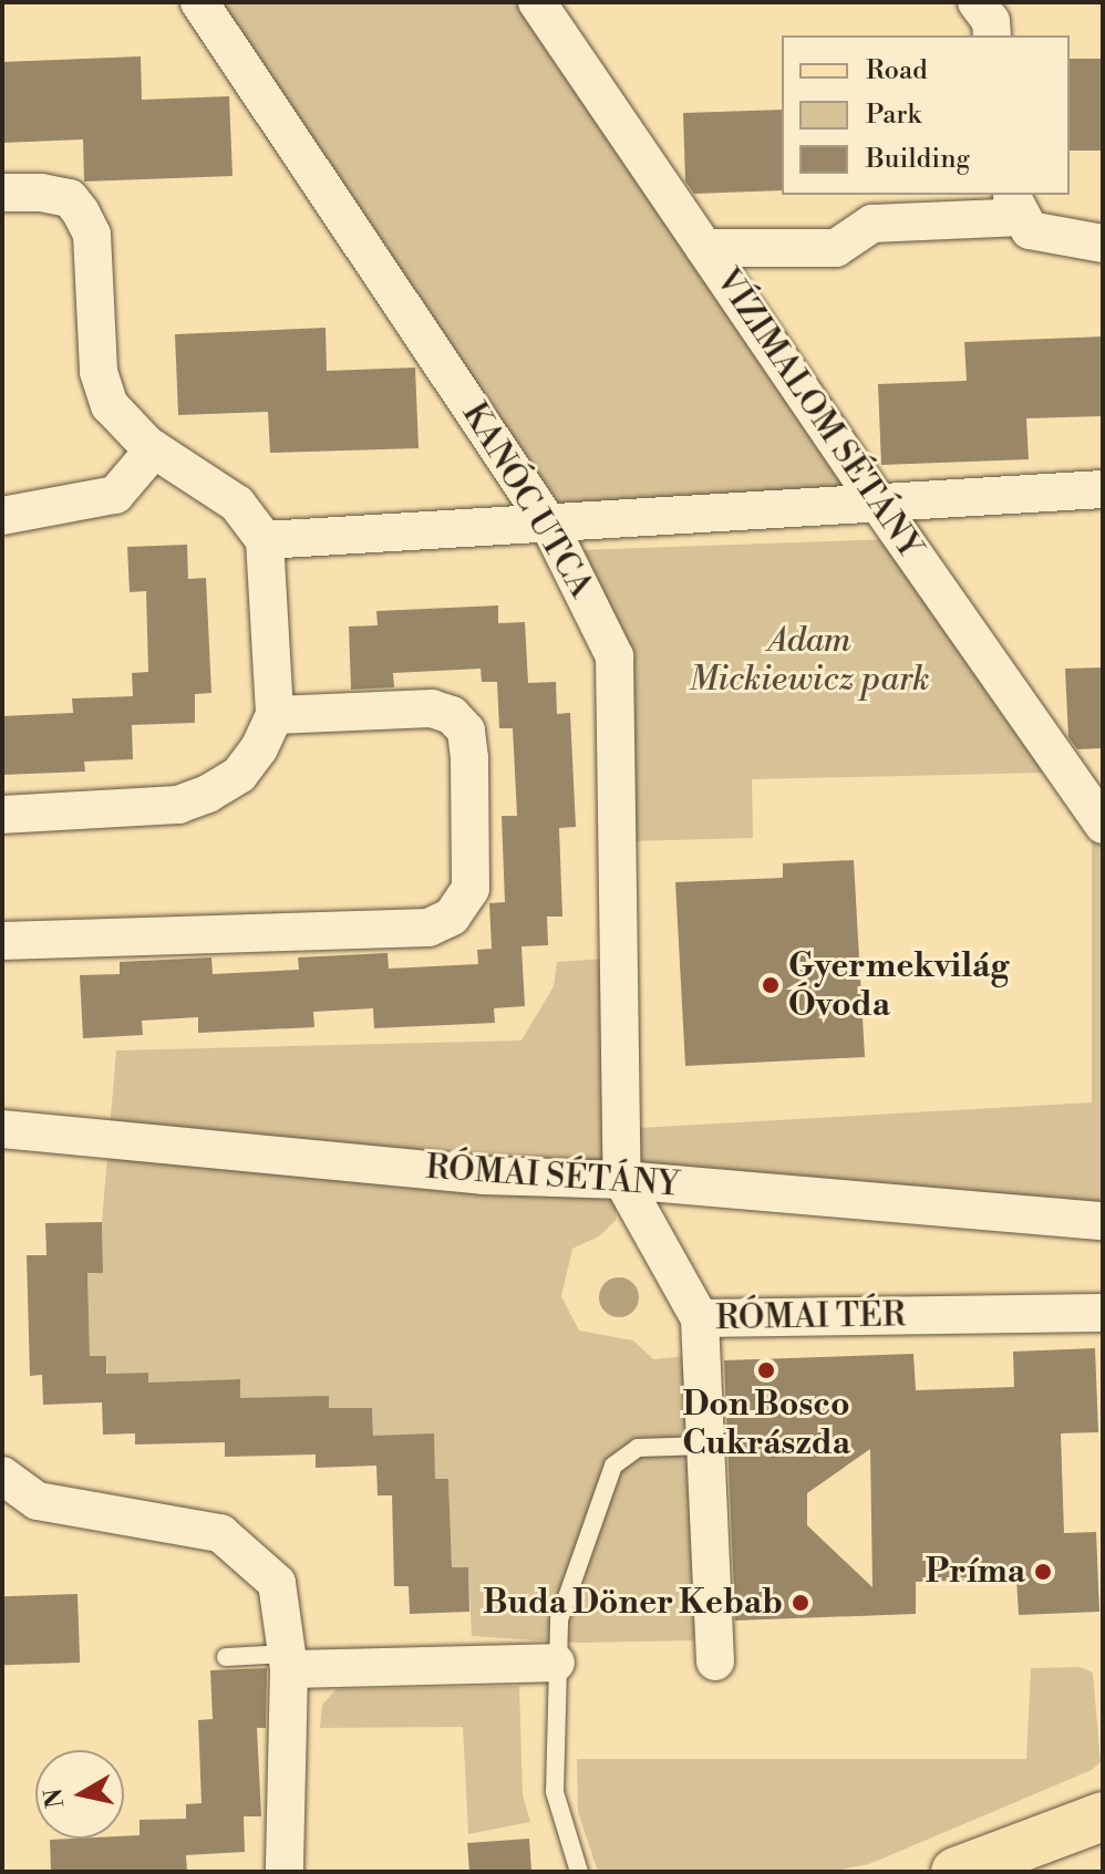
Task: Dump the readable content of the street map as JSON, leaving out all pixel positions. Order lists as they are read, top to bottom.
{
  "streets": {
    "street": [
      "VÍZIMALOM SÉTÁNY",
      "KANÓC UTCA",
      "RÓMAI SÉTÁNY",
      "RÓMAI TÉR"
    ]
  },
  "crossings": [
    ["KANÓC UTCA", "RÓMAI SÉTÁNY"],
    ["KANÓC UTCA", "RÓMAI TÉR"]
  ],
  "parks": ["Adam Mickiewicz park"],
  "places": [
    "Gyermekvilág Óvoda",
    "Don Bosco Cukrászda",
    "Príma",
    "Buda Döner Kebab"
  ],
  "legend": ["Road", "Park", "Building"],
  "north": "left"
}
